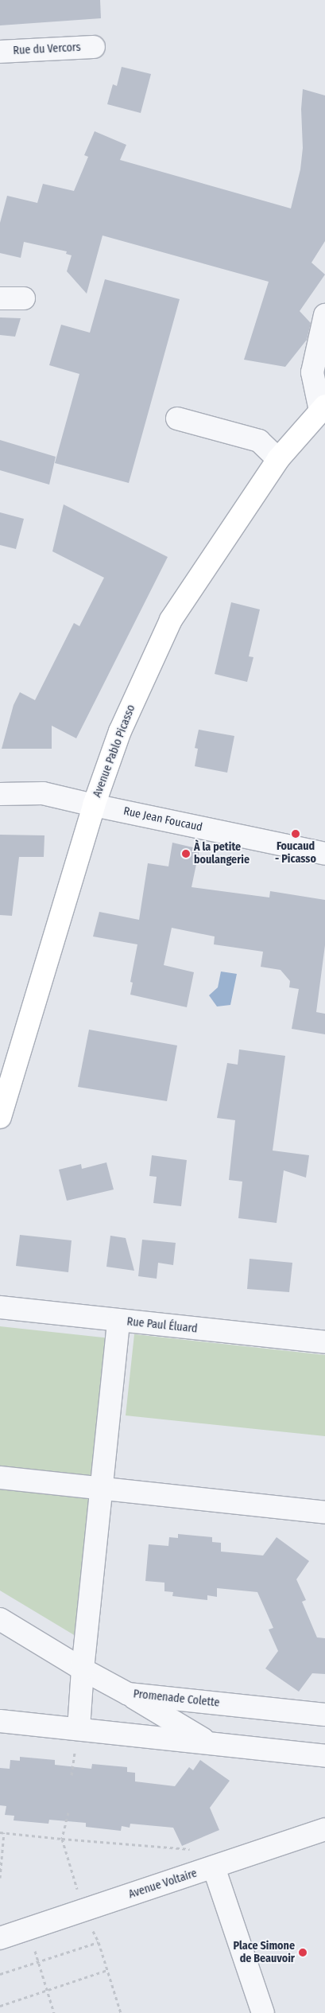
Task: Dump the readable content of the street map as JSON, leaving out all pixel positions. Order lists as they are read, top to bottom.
{
  "streets": {
    "main road": ["Avenue Pablo Picasso"],
    "street": [
      "Rue du Vercors",
      "Rue Jean Foucaud",
      "Rue Paul Éluard",
      "Promenade Colette",
      "Avenue Voltaire"
    ]
  },
  "crossings": [
    ["Avenue Pablo Picasso", "Rue Jean Foucaud"]
  ],
  "places": ["Foucaud - Picasso", "À la petite boulangerie", "Place Simone de Beauvoir"]
}
